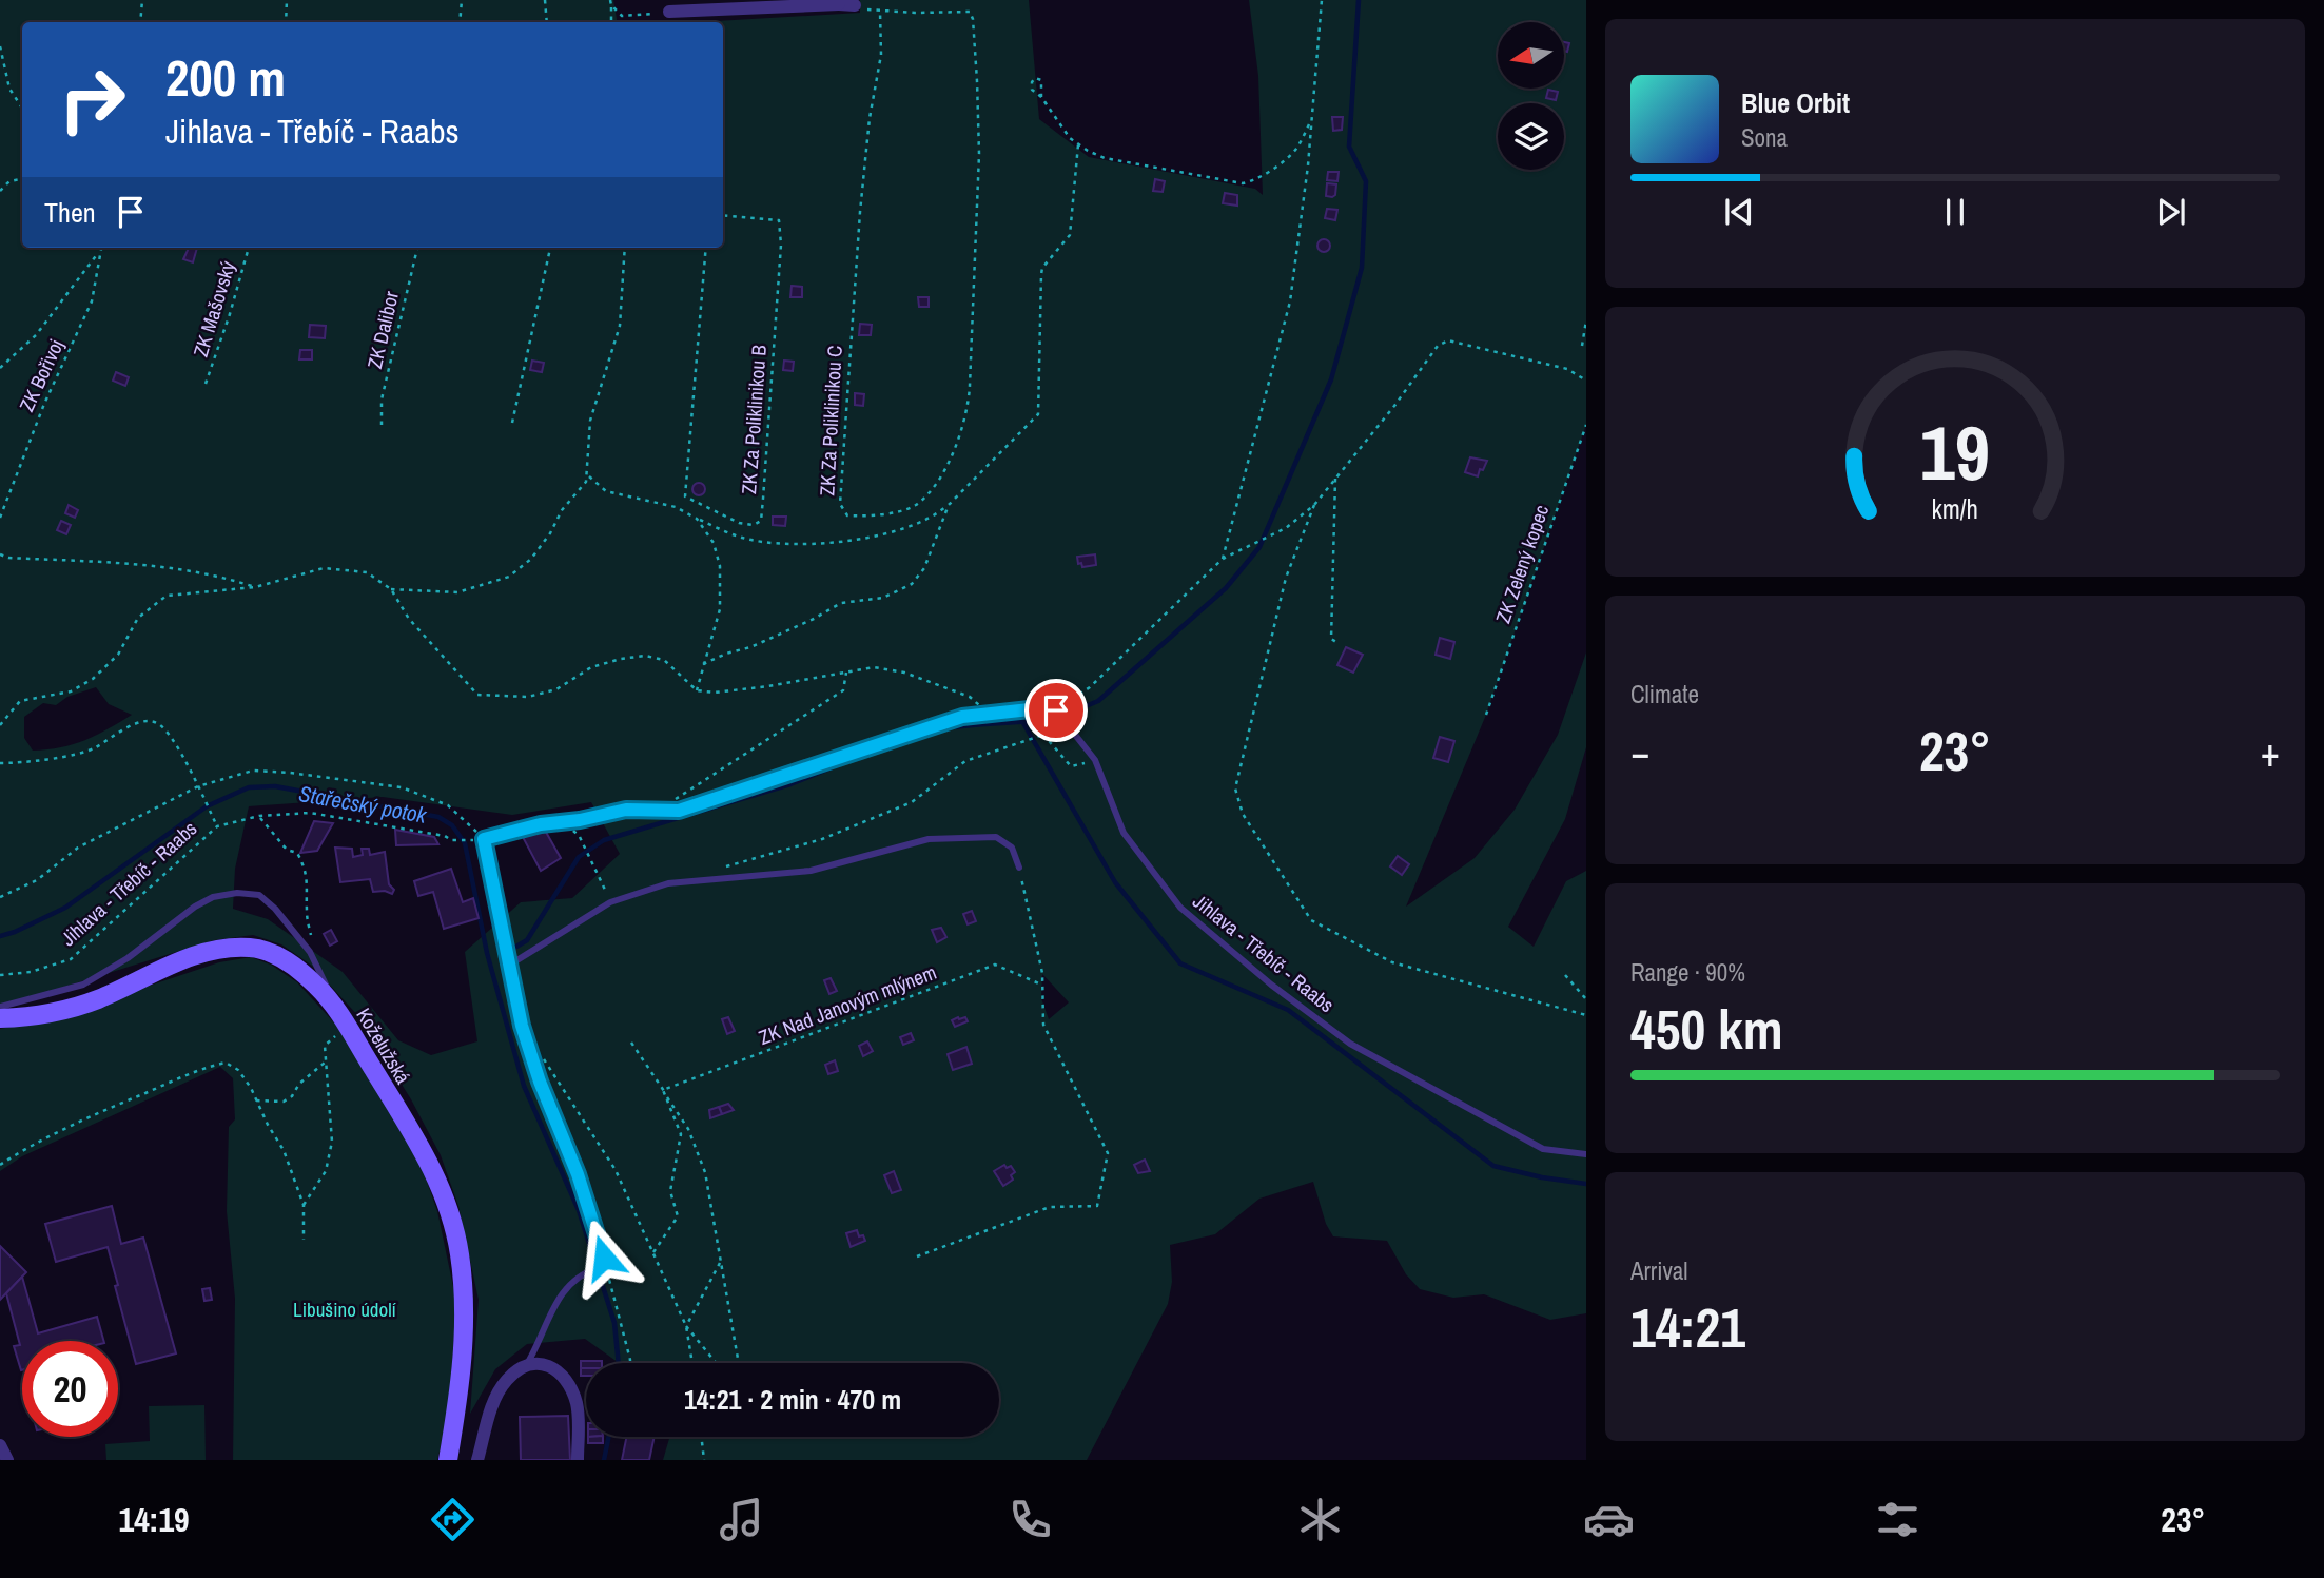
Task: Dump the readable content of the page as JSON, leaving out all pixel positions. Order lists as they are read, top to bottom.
{
  "streets": {
    "main road": ["Koželužská"],
    "lane": ["Jihlava - Třebíč - Raabs"],
    "path": [
      "ZK Mašovský",
      "ZK Dalibor",
      "ZK Bořivoj",
      "ZK Za Poliklinikou B",
      "ZK Za Poliklinikou C",
      "ZK Zelený kopec",
      "ZK Nad Janovým mlýnem"
    ]
  },
  "water": ["Stařečský potok"],
  "parks": ["Libušino údolí"],
  "north": "left",
  "page": {
    "turn": ["200 m", "Jihlava - Třebíč - Raabs"],
    "song": ["Blue Orbit", "Sona"],
    "then": "Then",
    "tile": [
      "Climate",
      ["Range · 90%", "450 km"],
      ["Arrival", "14:21"]
    ],
    "heat": ["−", "23°", "+"],
    "limit": "20",
    "trip": "14:21 · 2 min · 470 m",
    "tabs": ["14:19", "23°"],
    "gauge": ["19", "km/h"]
  }
}
